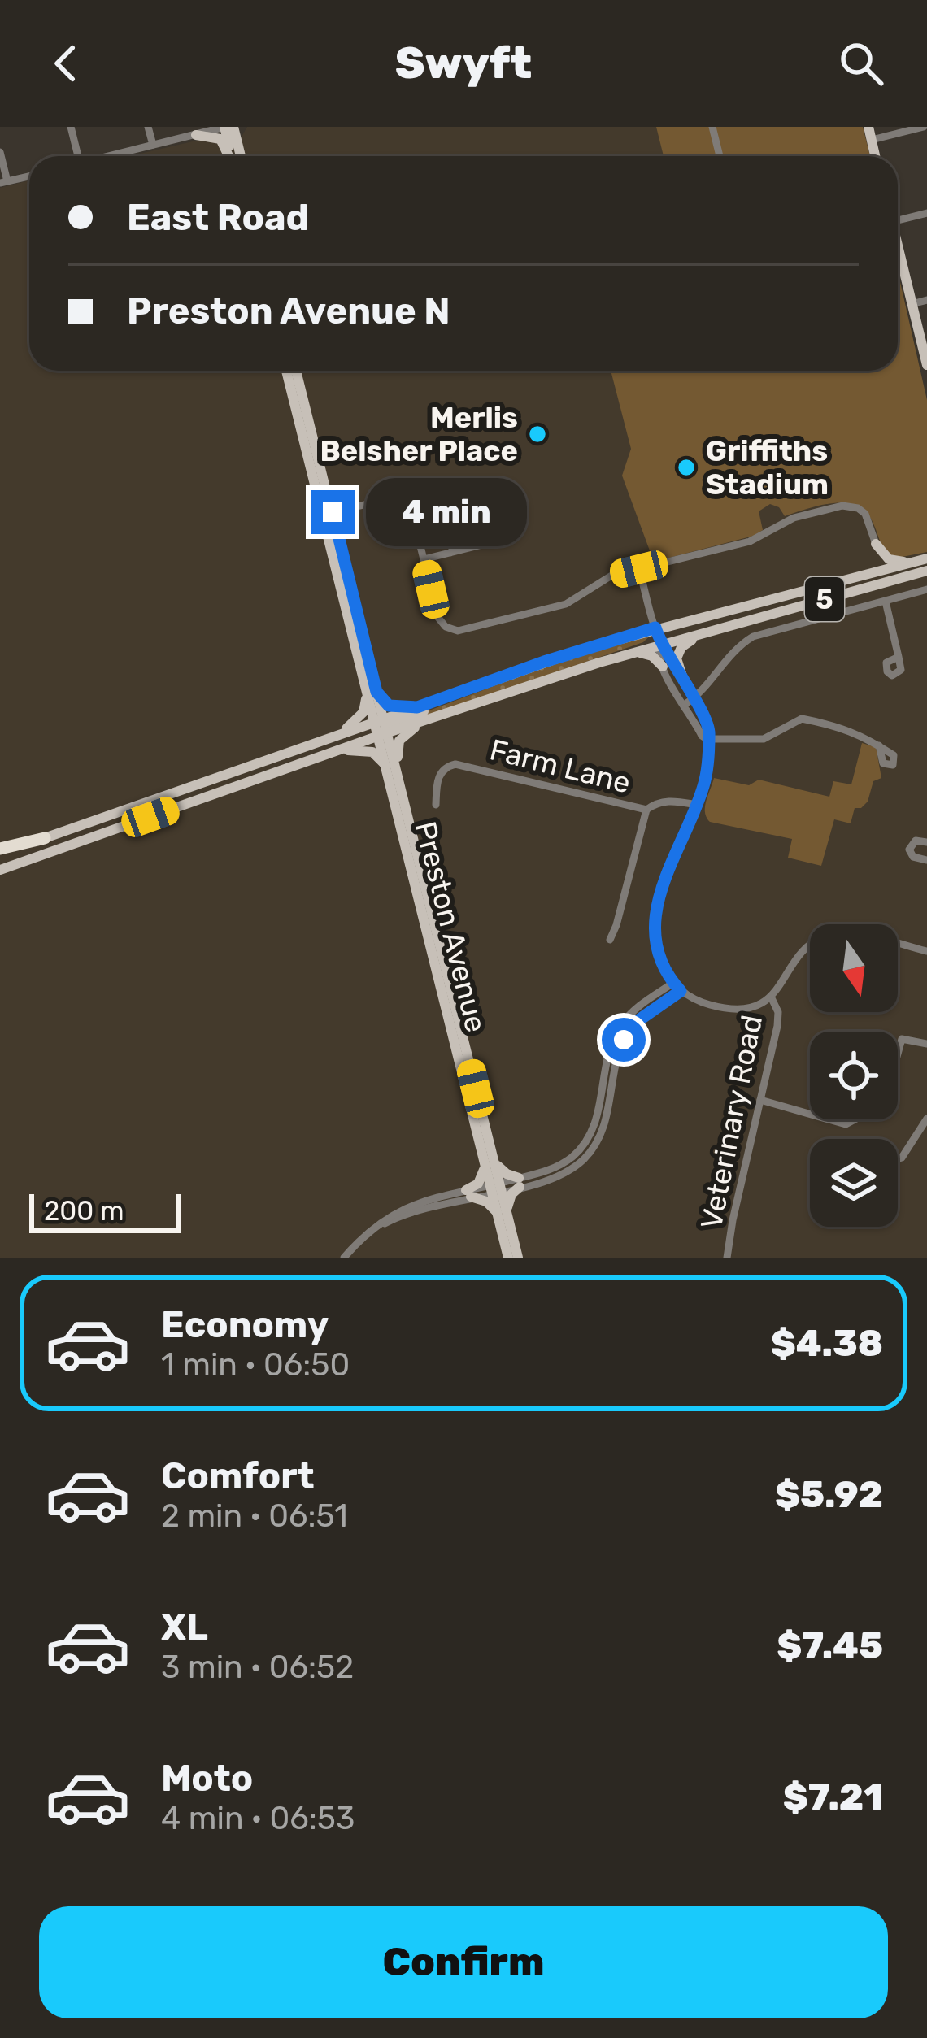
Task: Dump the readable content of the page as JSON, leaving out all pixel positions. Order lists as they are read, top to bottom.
{
  "streets": {
    "main road": ["5", "Preston Avenue"],
    "street": ["Farm Lane", "Veterinary Road"]
  },
  "crossings": [
    ["5", "Preston Avenue"]
  ],
  "places": ["Merlis Belsher Place", "Griffiths Stadium"],
  "scale_bar": "200 m",
  "north": "bottom",
  "page": {
    "header": "Swyft",
    "banner": ["East Road", "Preston Avenue N"],
    "bubble": "4 min",
    "scale": "200 m",
    "list": [
      {
        "name": "Economy",
        "note": "1 min · 06:50",
        "value": "$4.38"
      },
      {
        "name": "Comfort",
        "note": "2 min · 06:51",
        "value": "$5.92"
      },
      {
        "name": "XL",
        "note": "3 min · 06:52",
        "value": "$7.45"
      },
      {
        "name": "Moto",
        "note": "4 min · 06:53",
        "value": "$7.21"
      }
    ],
    "buttons": "Confirm"
  }
}
